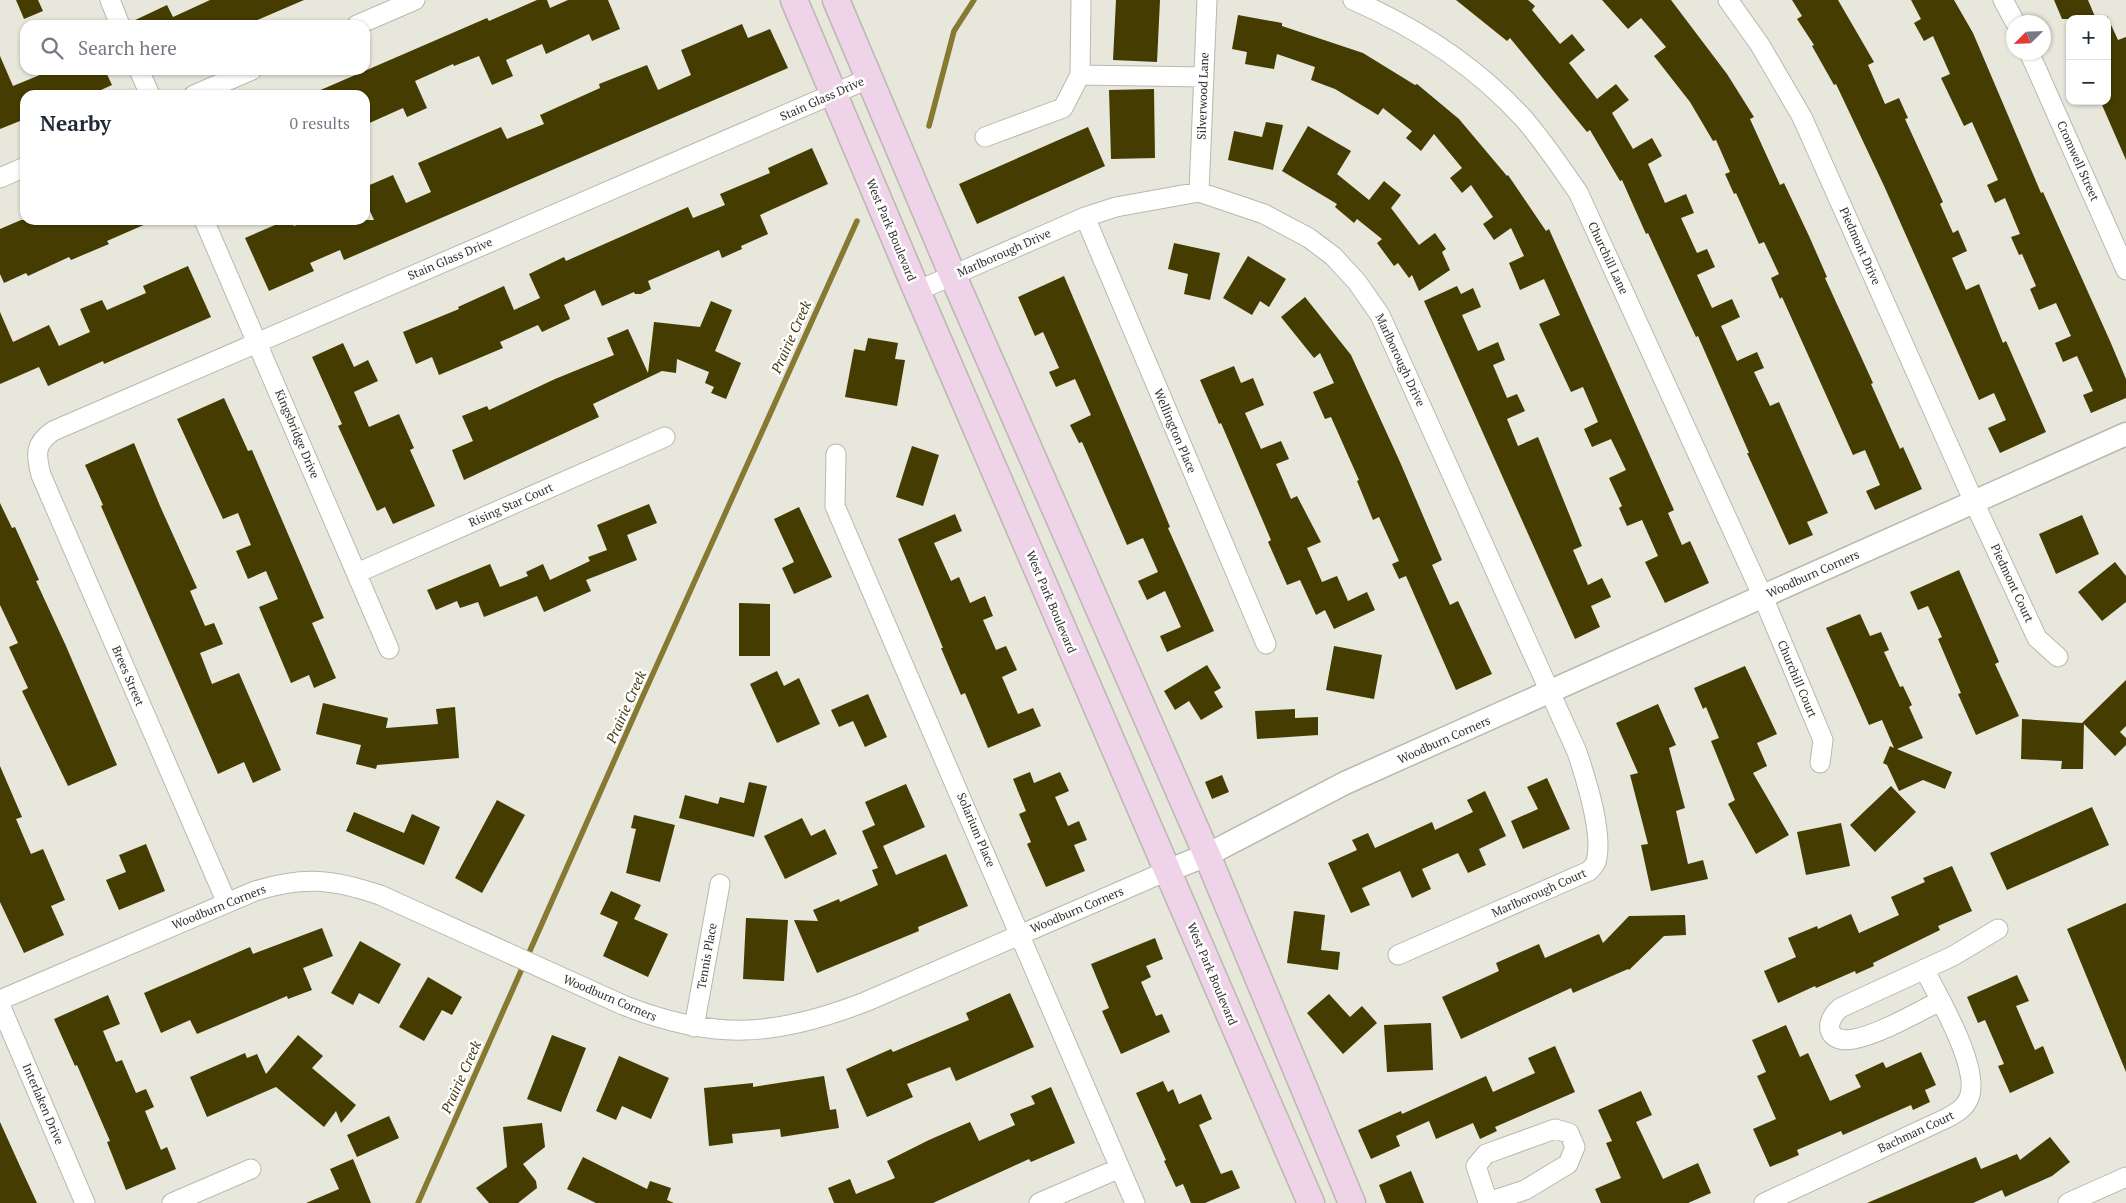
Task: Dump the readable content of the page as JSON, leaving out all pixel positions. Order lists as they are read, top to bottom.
{
  "streets": {
    "main road": ["West Park Boulevard"],
    "street": [
      "Silverwood Lane",
      "Stain Glass Drive",
      "Cromwell Street",
      "Piedmont Drive",
      "Marlborough Drive",
      "Churchill Lane",
      "Wellington Place",
      "Kingsbridge Drive",
      "Rising Star Court",
      "Woodburn Corners",
      "Piedmont Court",
      "Brees Street",
      "Churchill Court",
      "Solarium Place",
      "Marlborough Court",
      "Tennis Place",
      "Interlaken Drive",
      "Bachman Court"
    ]
  },
  "crossings": [
    ["Silverwood Lane", "Marlborough Drive"],
    ["Stain Glass Drive", "West Park Boulevard"],
    ["Stain Glass Drive", "Kingsbridge Drive"],
    ["Stain Glass Drive", "Brees Street"],
    ["West Park Boulevard", "Marlborough Drive"],
    ["West Park Boulevard", "Woodburn Corners"],
    ["Piedmont Drive", "Woodburn Corners"],
    ["Piedmont Drive", "Piedmont Court"],
    ["Marlborough Drive", "Wellington Place"],
    ["Marlborough Drive", "Woodburn Corners"],
    ["Marlborough Drive", "Marlborough Court"],
    ["Churchill Lane", "Woodburn Corners"],
    ["Churchill Lane", "Churchill Court"],
    ["Kingsbridge Drive", "Rising Star Court"],
    ["Woodburn Corners", "Piedmont Court"],
    ["Woodburn Corners", "Brees Street"],
    ["Woodburn Corners", "Churchill Court"],
    ["Woodburn Corners", "Solarium Place"],
    ["Woodburn Corners", "Marlborough Court"],
    ["Woodburn Corners", "Tennis Place"]
  ],
  "water": ["Prairie Creek"],
  "north": "bottom left",
  "page": {
    "map_buttons": ["+", "−"],
    "search": "Search here",
    "heading": ["Nearby", "0 results"]
  }
}
